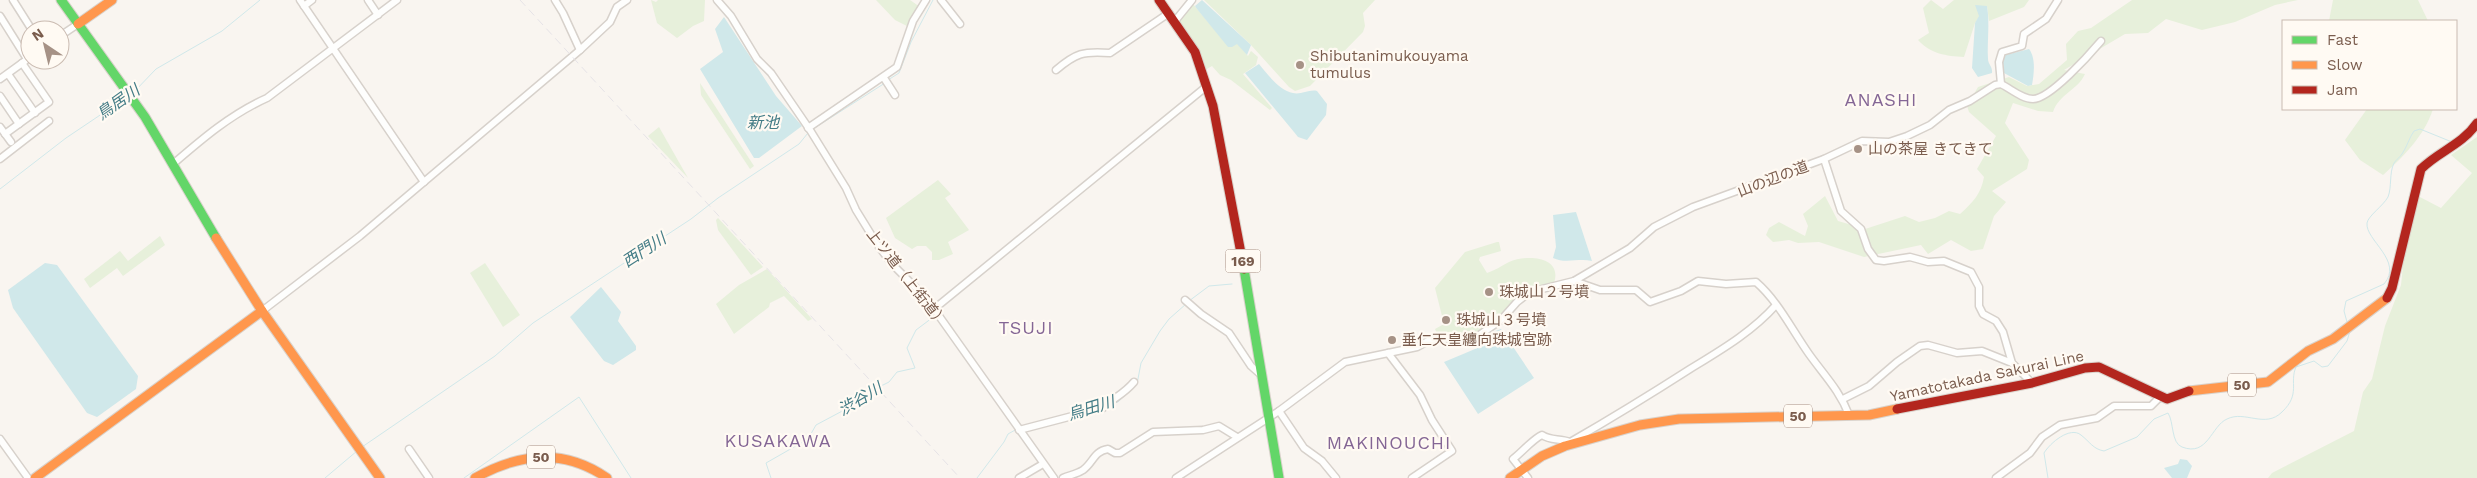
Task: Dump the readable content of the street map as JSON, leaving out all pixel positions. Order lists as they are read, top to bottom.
{
  "streets": {
    "main road": ["169", "Yamatotakada Sakurai Line", "50"],
    "street": ["山の辺の道", "上ツ道（上街道）"]
  },
  "crossings": [
    ["山の辺の道", "169"],
    ["山の辺の道", "Yamatotakada Sakurai Line"],
    ["Yamatotakada Sakurai Line", "50"]
  ],
  "districts": [
    "ANASHI",
    "TSUJI",
    "KUSAKAWA",
    "MAKINOUCHI"
  ],
  "water": [
    "鳥居川",
    "新池",
    "西門川",
    "渋谷川",
    "烏田川"
  ],
  "places": [
    "Shibutanimukouyama tumulus",
    "山の茶屋 きてきて",
    "珠城山２号墳",
    "珠城山３号墳",
    "垂仁天皇纏向珠城宮跡"
  ],
  "legend": ["Fast", "Slow", "Jam"],
  "north": "top left"
}
